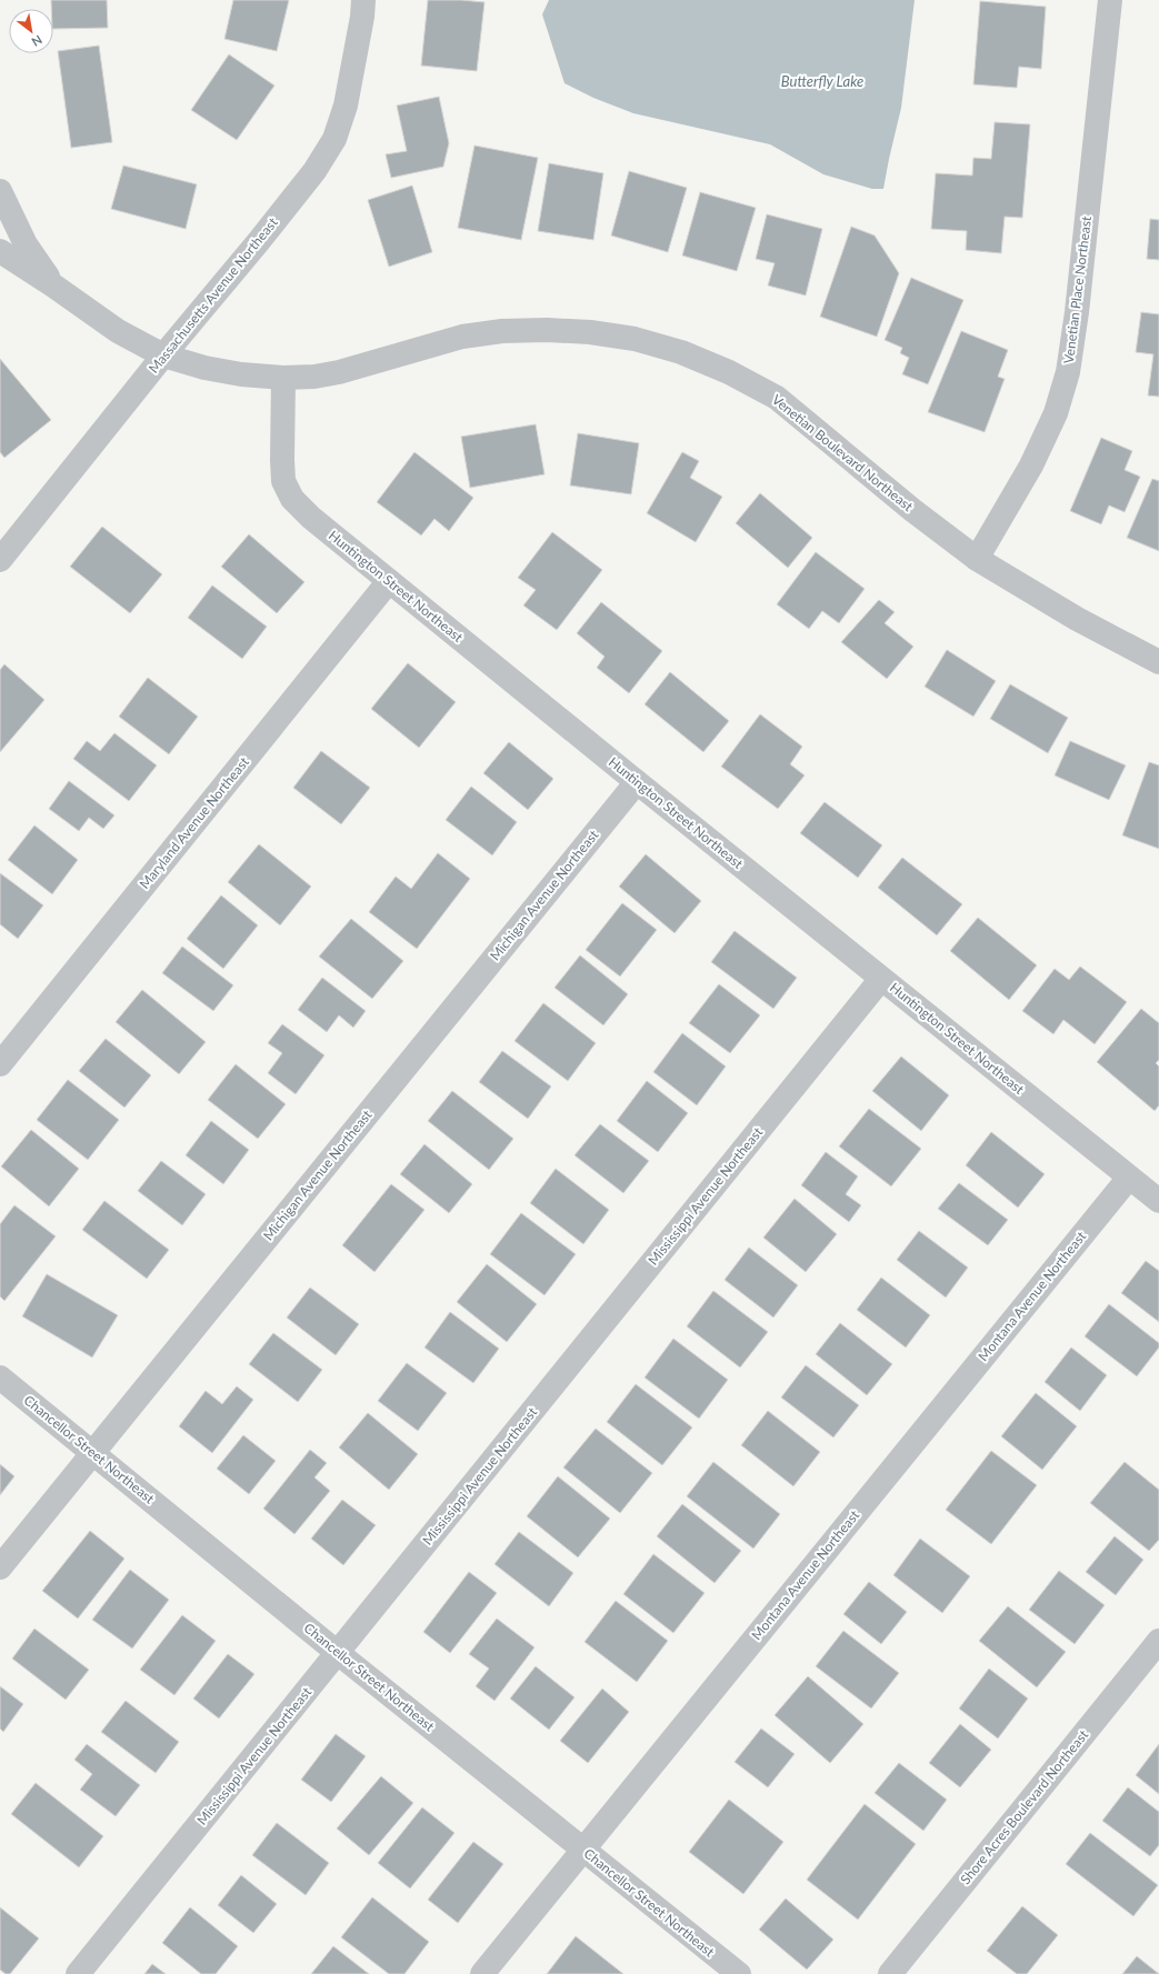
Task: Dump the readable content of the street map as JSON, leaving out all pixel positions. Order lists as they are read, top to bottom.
{
  "streets": {
    "street": [
      "Venetian Place Northeast",
      "Massachusetts Avenue Northeast",
      "Venetian Boulevard Northeast",
      "Huntington Street Northeast",
      "Maryland Avenue Northeast",
      "Michigan Avenue Northeast",
      "Mississippi Avenue Northeast",
      "Montana Avenue Northeast",
      "Chancellor Street Northeast",
      "Shore Acres Boulevard Northeast"
    ]
  },
  "crossings": [
    ["Venetian Place Northeast", "Venetian Boulevard Northeast"],
    ["Massachusetts Avenue Northeast", "Venetian Boulevard Northeast"],
    ["Venetian Boulevard Northeast", "Huntington Street Northeast"],
    ["Huntington Street Northeast", "Maryland Avenue Northeast"],
    ["Huntington Street Northeast", "Michigan Avenue Northeast"],
    ["Huntington Street Northeast", "Mississippi Avenue Northeast"],
    ["Huntington Street Northeast", "Montana Avenue Northeast"],
    ["Michigan Avenue Northeast", "Chancellor Street Northeast"],
    ["Mississippi Avenue Northeast", "Chancellor Street Northeast"],
    ["Montana Avenue Northeast", "Chancellor Street Northeast"]
  ],
  "water": ["Butterfly Lake"],
  "north": "bottom right"
}
